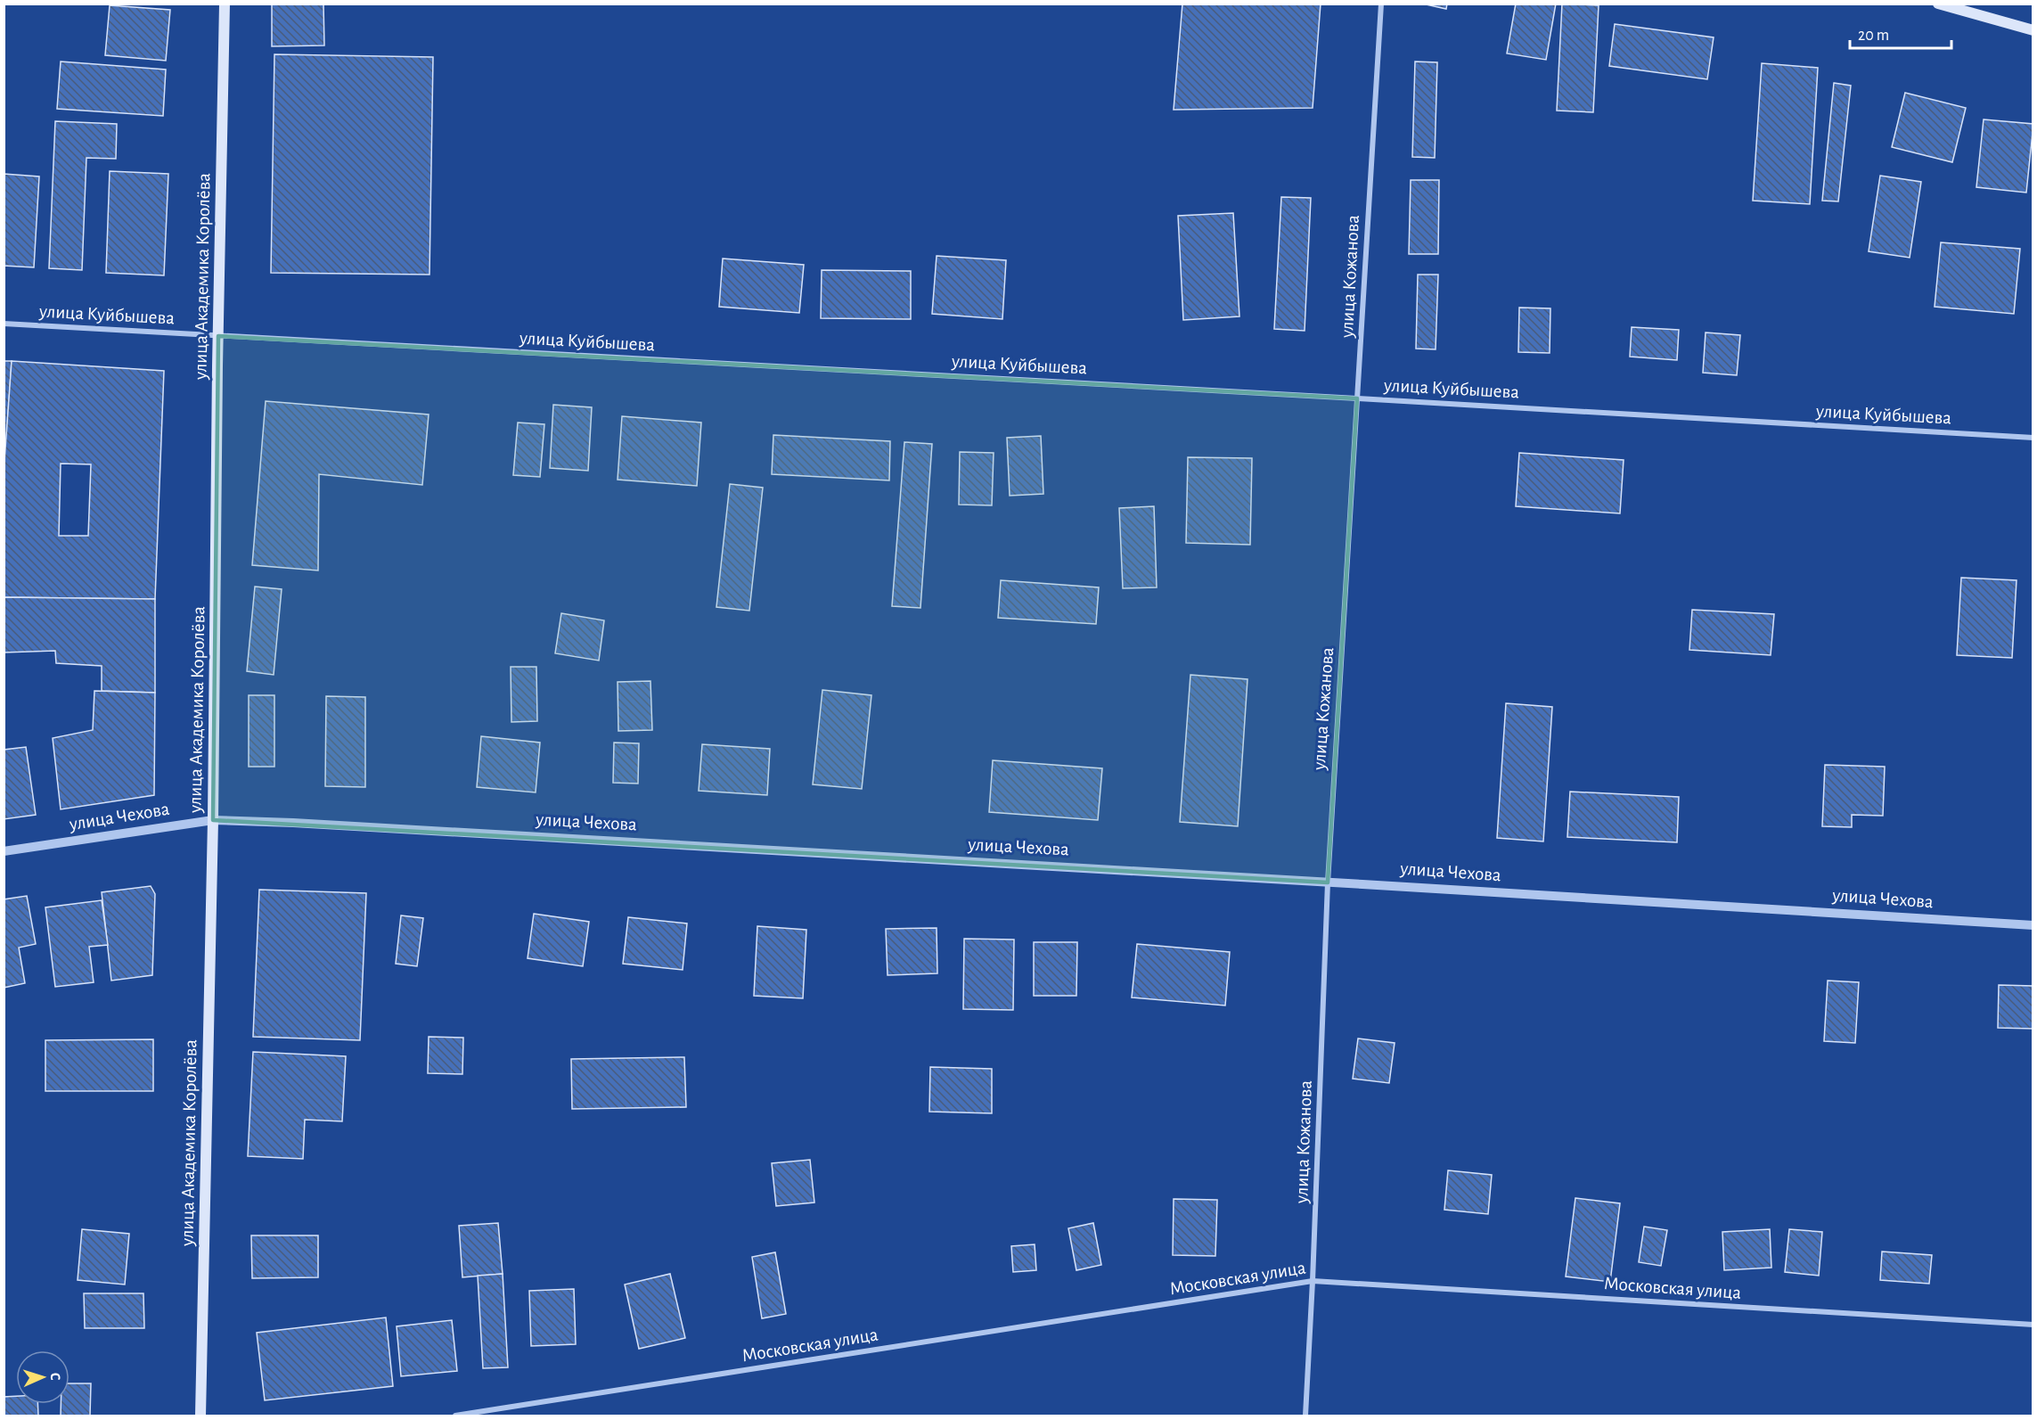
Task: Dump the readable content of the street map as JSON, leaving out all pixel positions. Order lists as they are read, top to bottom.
{
  "streets": {
    "main road": ["улица Академика Королёва"],
    "street": [
      "улица Кожанова",
      "улица Куйбышева",
      "улица Чехова",
      "Московская улица"
    ]
  },
  "crossings": [
    ["улица Академика Королёва", "улица Куйбышева"],
    ["улица Академика Королёва", "улица Чехова"],
    ["улица Кожанова", "улица Куйбышева"],
    ["улица Кожанова", "улица Чехова"],
    ["улица Кожанова", "Московская улица"]
  ],
  "scale_bar": "20 m",
  "north": "right"
}
